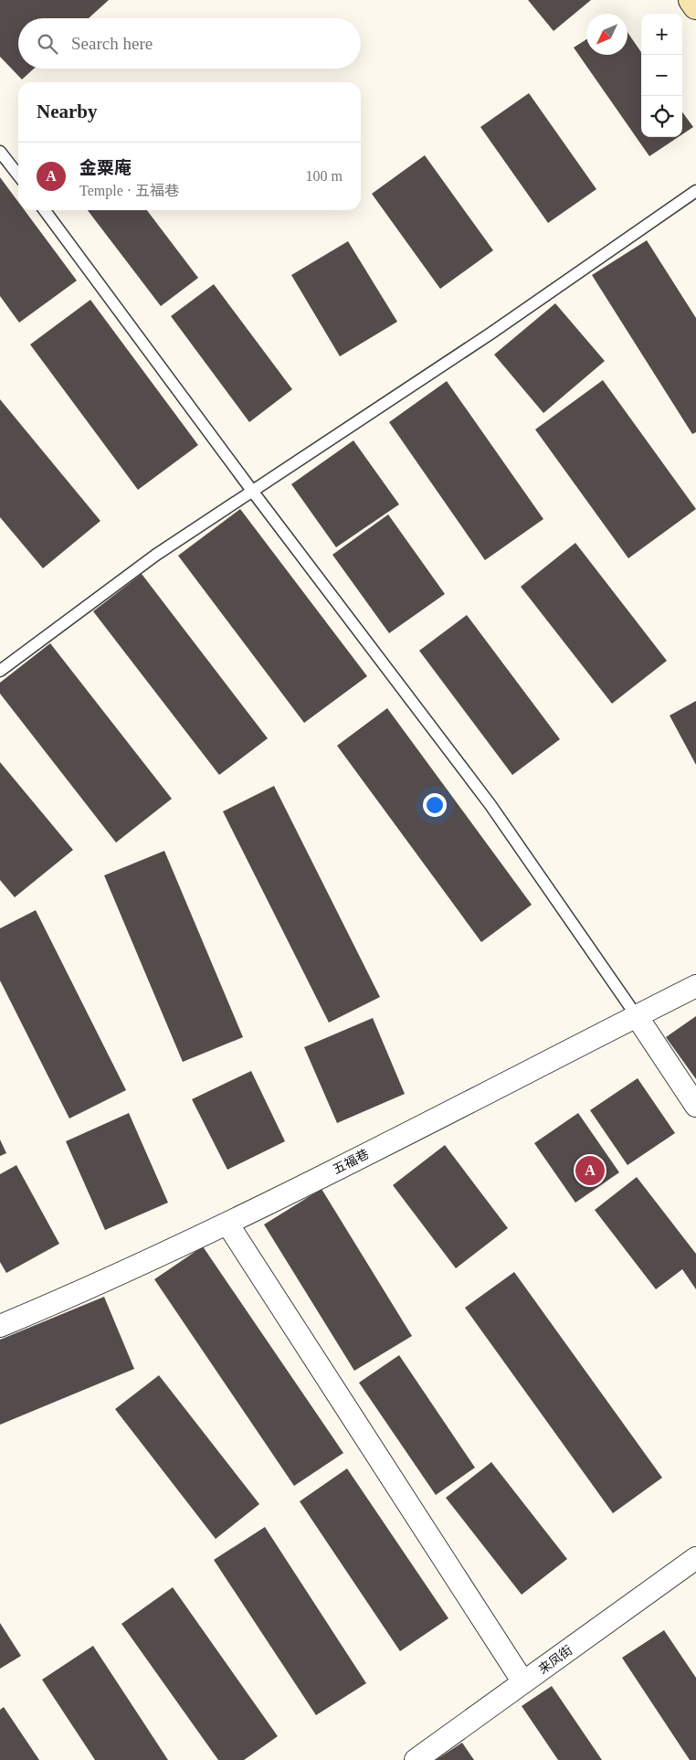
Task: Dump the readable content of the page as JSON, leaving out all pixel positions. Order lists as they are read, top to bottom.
{
  "streets": {
    "street": ["五福巷", "来凤街"]
  },
  "north": "bottom left",
  "page": {
    "map_buttons": ["+", "−"],
    "search": "Search here",
    "heading": "Nearby",
    "list": [
      {
        "mark": "A",
        "name": "金粟庵",
        "note": "Temple · 五福巷",
        "value": "100 m"
      }
    ],
    "pins": "A"
  }
}
